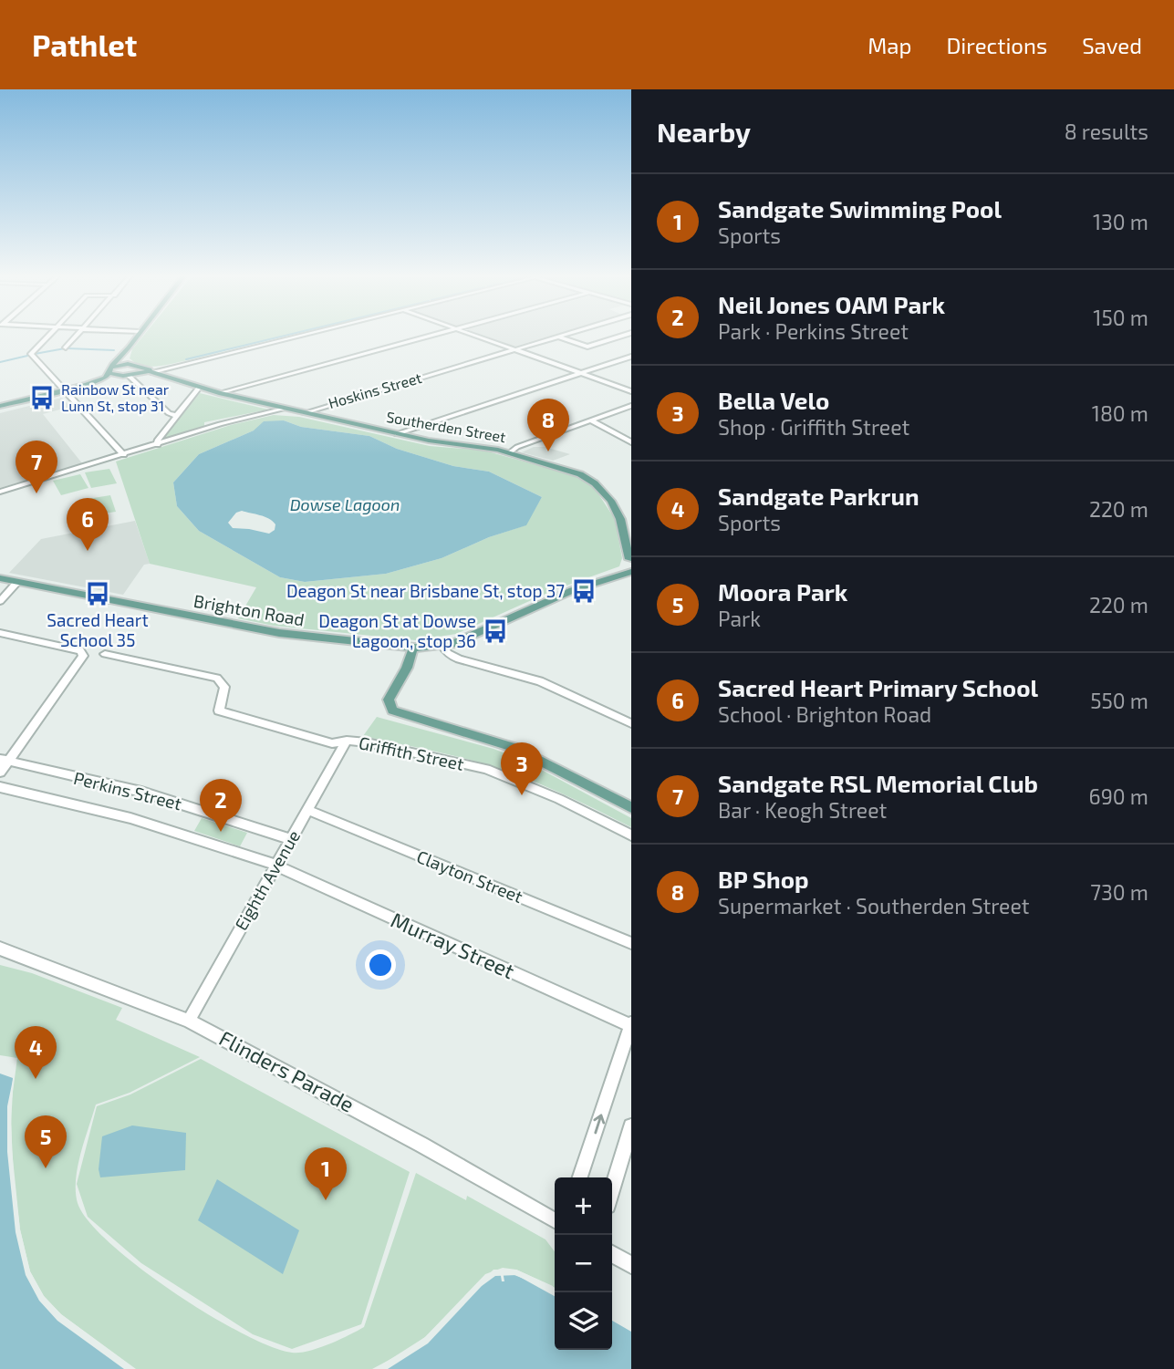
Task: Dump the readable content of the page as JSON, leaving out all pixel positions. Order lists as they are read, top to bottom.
{
  "streets": {
    "main road": ["Southerden Street", "Brighton Road"],
    "street": [
      "Hoskins Street",
      "Griffith Street",
      "Perkins Street",
      "Clayton Street",
      "Eighth Avenue",
      "Murray Street",
      "Flinders Parade"
    ]
  },
  "crossings": [
    ["Hoskins Street", "Southerden Street"],
    ["Griffith Street", "Eighth Avenue"],
    ["Perkins Street", "Eighth Avenue"],
    ["Perkins Street", "Murray Street"],
    ["Clayton Street", "Eighth Avenue"],
    ["Eighth Avenue", "Murray Street"],
    ["Eighth Avenue", "Flinders Parade"]
  ],
  "water": ["Dowse Lagoon"],
  "places": {
    "bus stop": [
      "Rainbow St near Lunn St, stop 31",
      "Deagon St near Brisbane St, stop 37",
      "Sacred Heart School 35",
      "Deagon St at Dowse Lagoon, stop 36"
    ]
  },
  "page": {
    "header": "Pathlet",
    "nav": ["Map", "Directions", "Saved"],
    "heading": ["Nearby", "8 results"],
    "list": [
      {
        "mark": "1",
        "name": "Sandgate Swimming Pool",
        "note": "Sports",
        "value": "130 m"
      },
      {
        "mark": "2",
        "name": "Neil Jones OAM Park",
        "note": "Park · Perkins Street",
        "value": "150 m"
      },
      {
        "mark": "3",
        "name": "Bella Velo",
        "note": "Shop · Griffith Street",
        "value": "180 m"
      },
      {
        "mark": "4",
        "name": "Sandgate Parkrun",
        "note": "Sports",
        "value": "220 m"
      },
      {
        "mark": "5",
        "name": "Moora Park",
        "note": "Park",
        "value": "220 m"
      },
      {
        "mark": "6",
        "name": "Sacred Heart Primary School",
        "note": "School · Brighton Road",
        "value": "550 m"
      },
      {
        "mark": "7",
        "name": "Sandgate RSL Memorial Club",
        "note": "Bar · Keogh Street",
        "value": "690 m"
      },
      {
        "mark": "8",
        "name": "BP Shop",
        "note": "Supermarket · Southerden Street",
        "value": "730 m"
      }
    ],
    "pins": [
      "8",
      "7",
      "6",
      "3",
      "2",
      "4",
      "5",
      "1"
    ],
    "map_buttons": ["+", "−"]
  }
}
